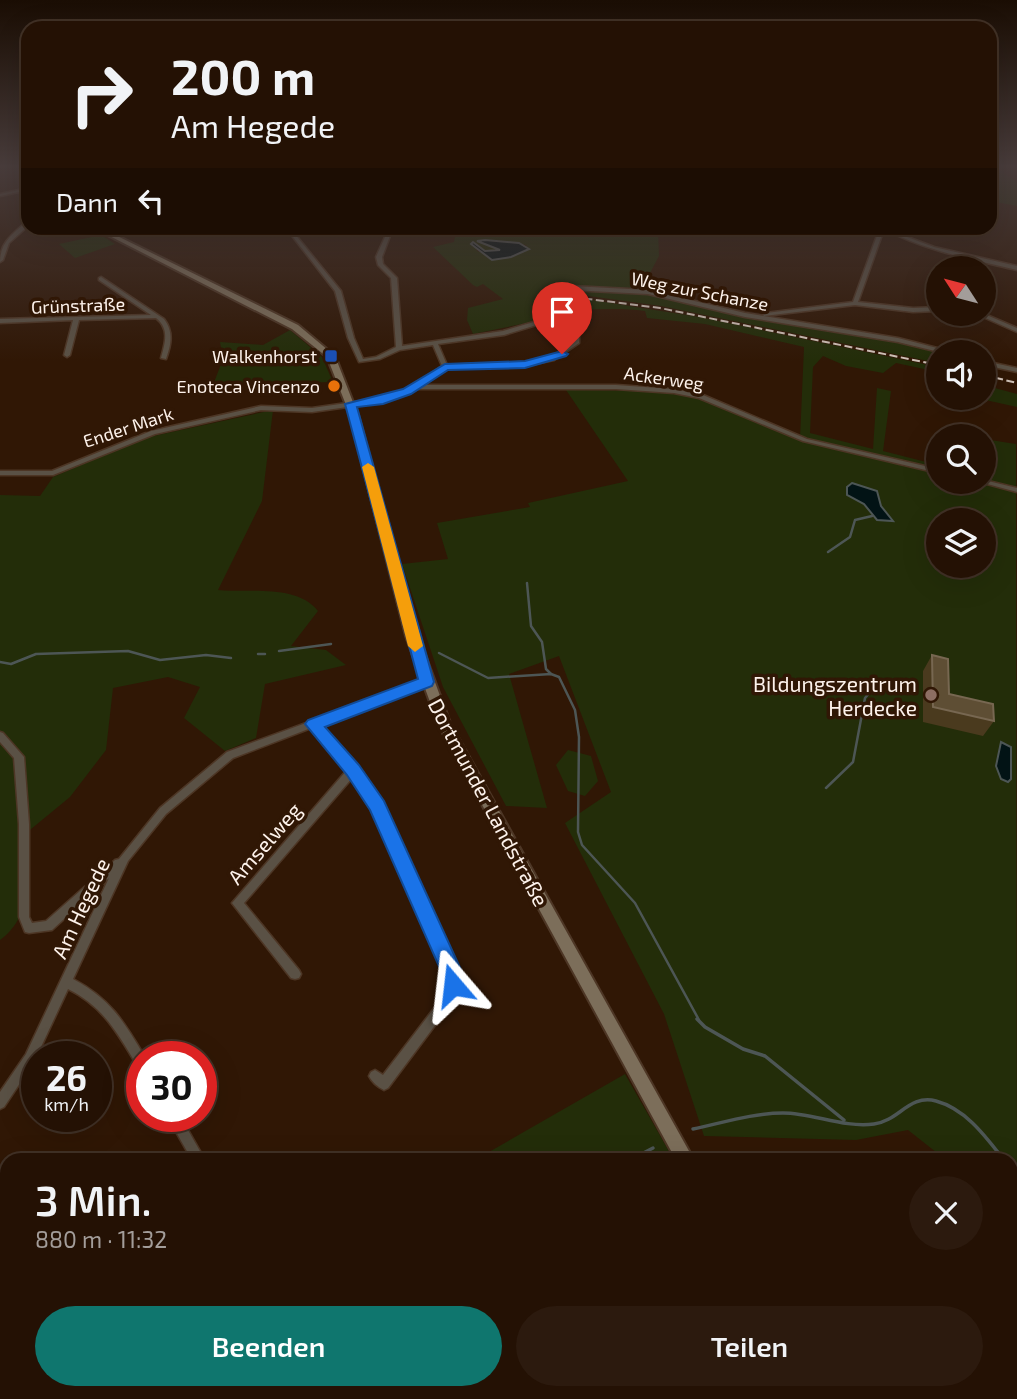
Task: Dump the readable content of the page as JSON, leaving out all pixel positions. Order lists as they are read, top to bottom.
{
  "streets": {
    "main road": ["Dortmunder Landstraße"],
    "street": [
      "Weg zur Schanze",
      "Grünstraße",
      "Ackerweg",
      "Ender Mark",
      "Amselweg",
      "Am Hegede"
    ]
  },
  "crossings": [
    ["Ackerweg", "Ender Mark"],
    ["Ender Mark", "Dortmunder Landstraße"],
    ["Dortmunder Landstraße", "Am Hegede"]
  ],
  "places": {
    "transit": ["Walkenhorst"],
    "other": ["Enoteca Vincenzo", "Bildungszentrum Herdecke"]
  },
  "north": "top left",
  "page": {
    "turn": ["200 m", "Am Hegede"],
    "then": "Dann",
    "speed": "26 km/h",
    "limit": "30",
    "heading": ["3 Min.", "880 m · 11:32"],
    "buttons": ["Beenden", "Teilen"]
  }
}
